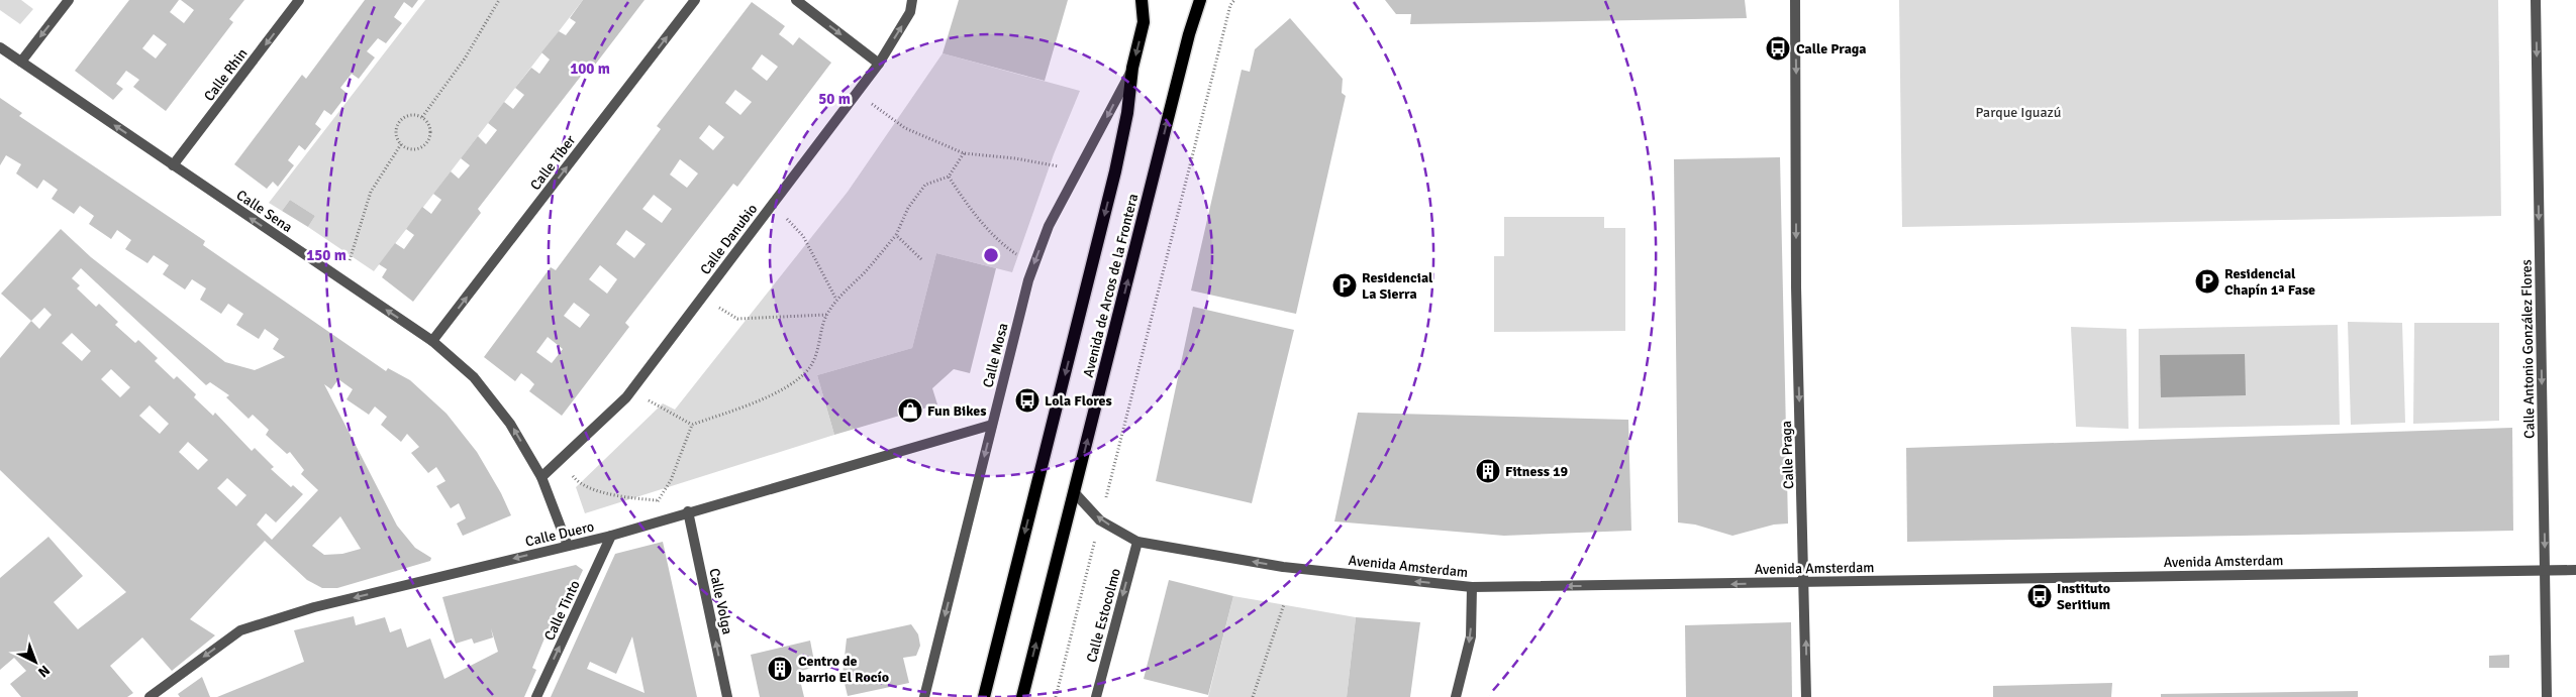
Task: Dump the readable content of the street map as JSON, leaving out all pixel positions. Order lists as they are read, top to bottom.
{
  "streets": {
    "main road": ["Avenida de Arcos de la Frontera"],
    "street": [
      "Calle Rhin",
      "Calle Tíber",
      "Calle Sena",
      "Calle Danubio",
      "Calle Antonio González Flores",
      "Calle Mosa",
      "Calle Praga",
      "Calle Duero",
      "Avenida Amsterdam",
      "Calle Volga",
      "Calle Tinto",
      "Calle Estocolmo"
    ]
  },
  "crossings": [
    ["Calle Rhin", "Calle Sena"],
    ["Calle Tíber", "Calle Sena"],
    ["Calle Sena", "Calle Danubio"],
    ["Calle Sena", "Calle Duero"],
    ["Avenida de Arcos de la Frontera", "Calle Mosa"],
    ["Avenida de Arcos de la Frontera", "Avenida Amsterdam"],
    ["Calle Antonio González Flores", "Avenida Amsterdam"],
    ["Calle Mosa", "Calle Duero"],
    ["Calle Praga", "Avenida Amsterdam"],
    ["Calle Duero", "Calle Volga"],
    ["Calle Duero", "Calle Tinto"],
    ["Avenida Amsterdam", "Calle Estocolmo"]
  ],
  "one_way": [
    "Calle Rhin",
    "Calle Tíber",
    "Calle Sena",
    "Calle Antonio González Flores",
    "Calle Mosa",
    "Calle Duero",
    "Avenida Amsterdam",
    "Calle Volga",
    "Calle Tinto",
    "Calle Estocolmo"
  ],
  "parks": ["Parque Iguazú"],
  "places": {
    "bus stop": ["Calle Praga", "Lola Flores", "Instituto Seritium"],
    "parking": ["Residencial Chapín 1ª Fase", "Residencial La Sierra"],
    "shop": ["Fun Bikes"],
    "building": ["Fitness 19", "Centro de barrio El Rocío"]
  },
  "north": "bottom right",
  "rings": ["100 m", "50 m", "150 m"]
}
